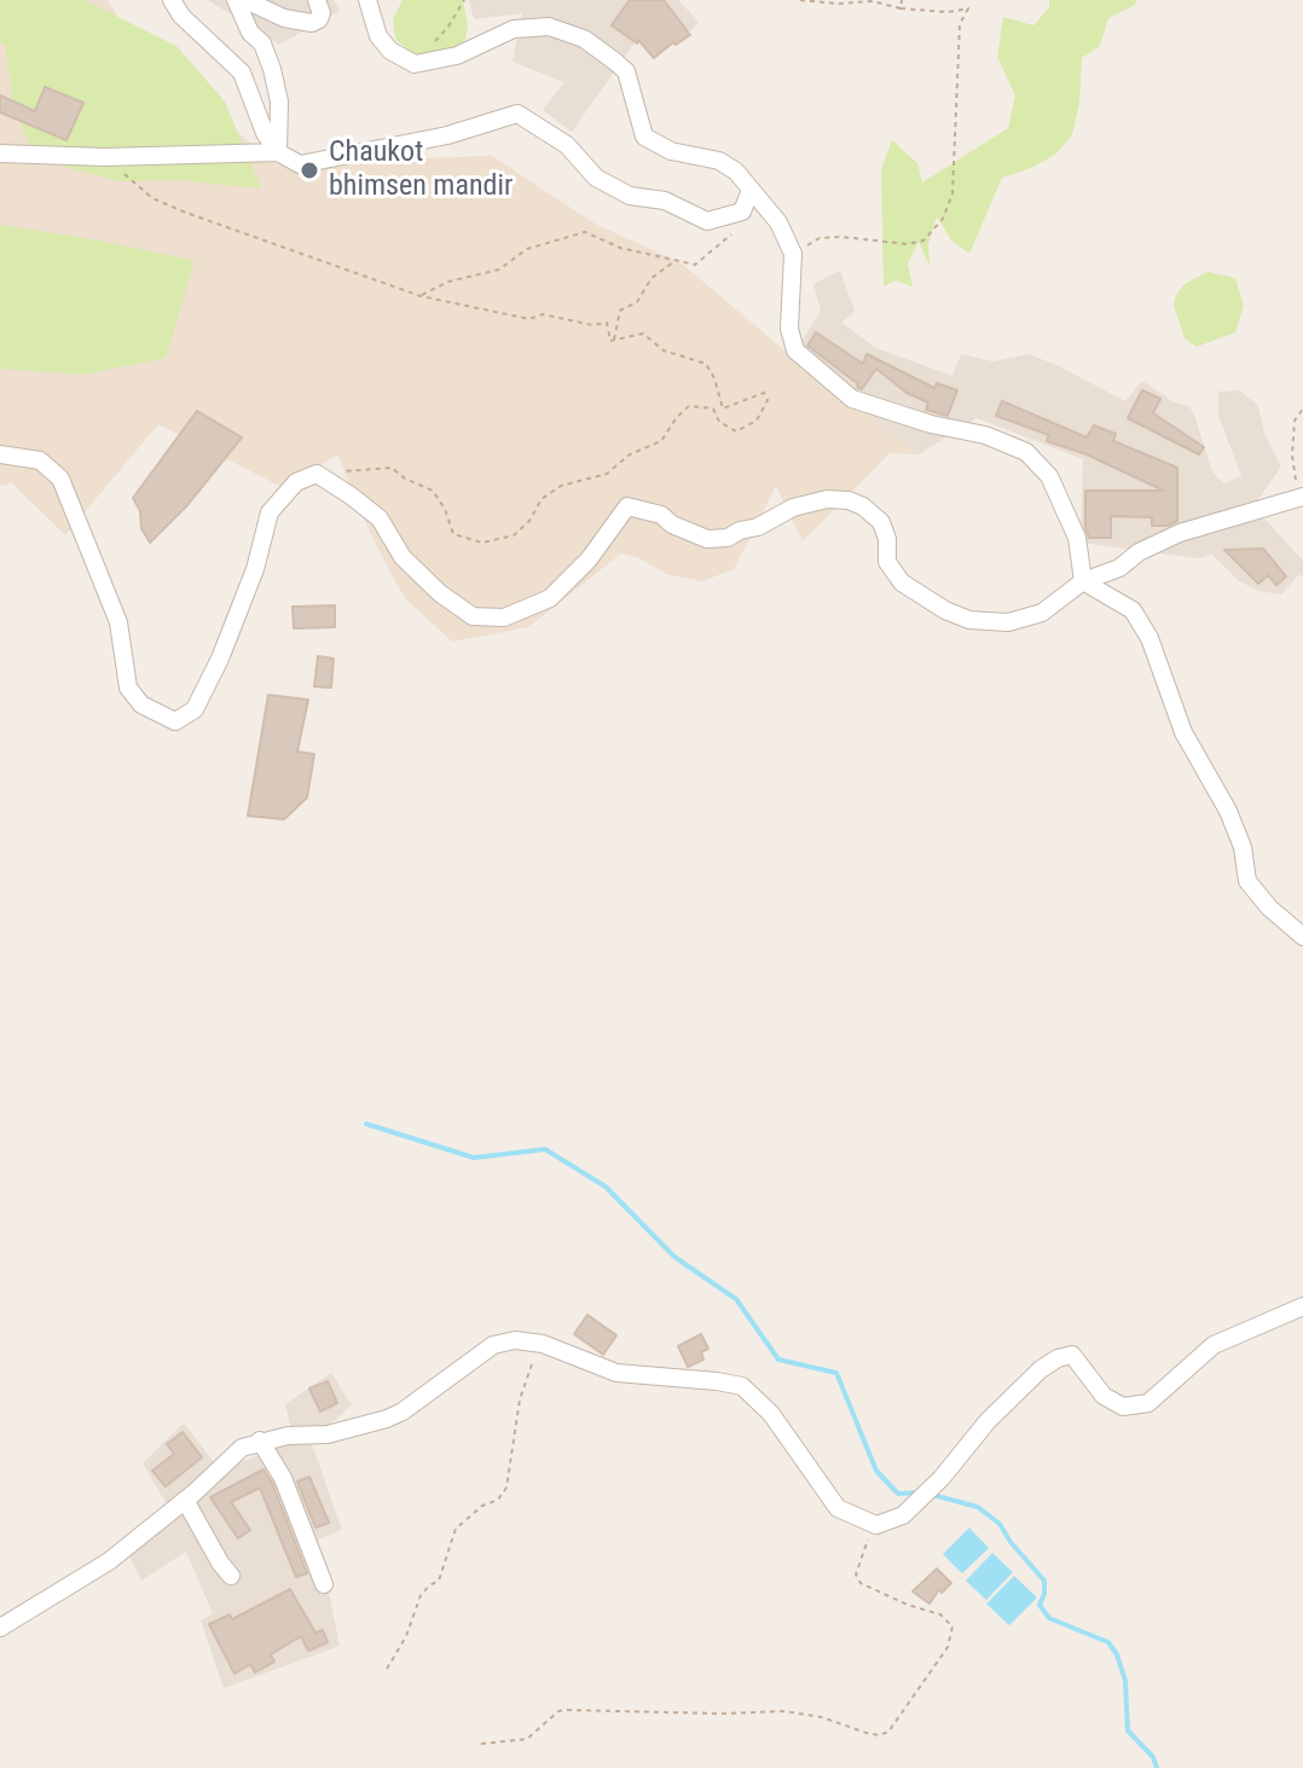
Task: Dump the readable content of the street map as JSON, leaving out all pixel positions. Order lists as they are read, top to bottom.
{
  "places": ["Chaukot bhimsen mandir"]
}
